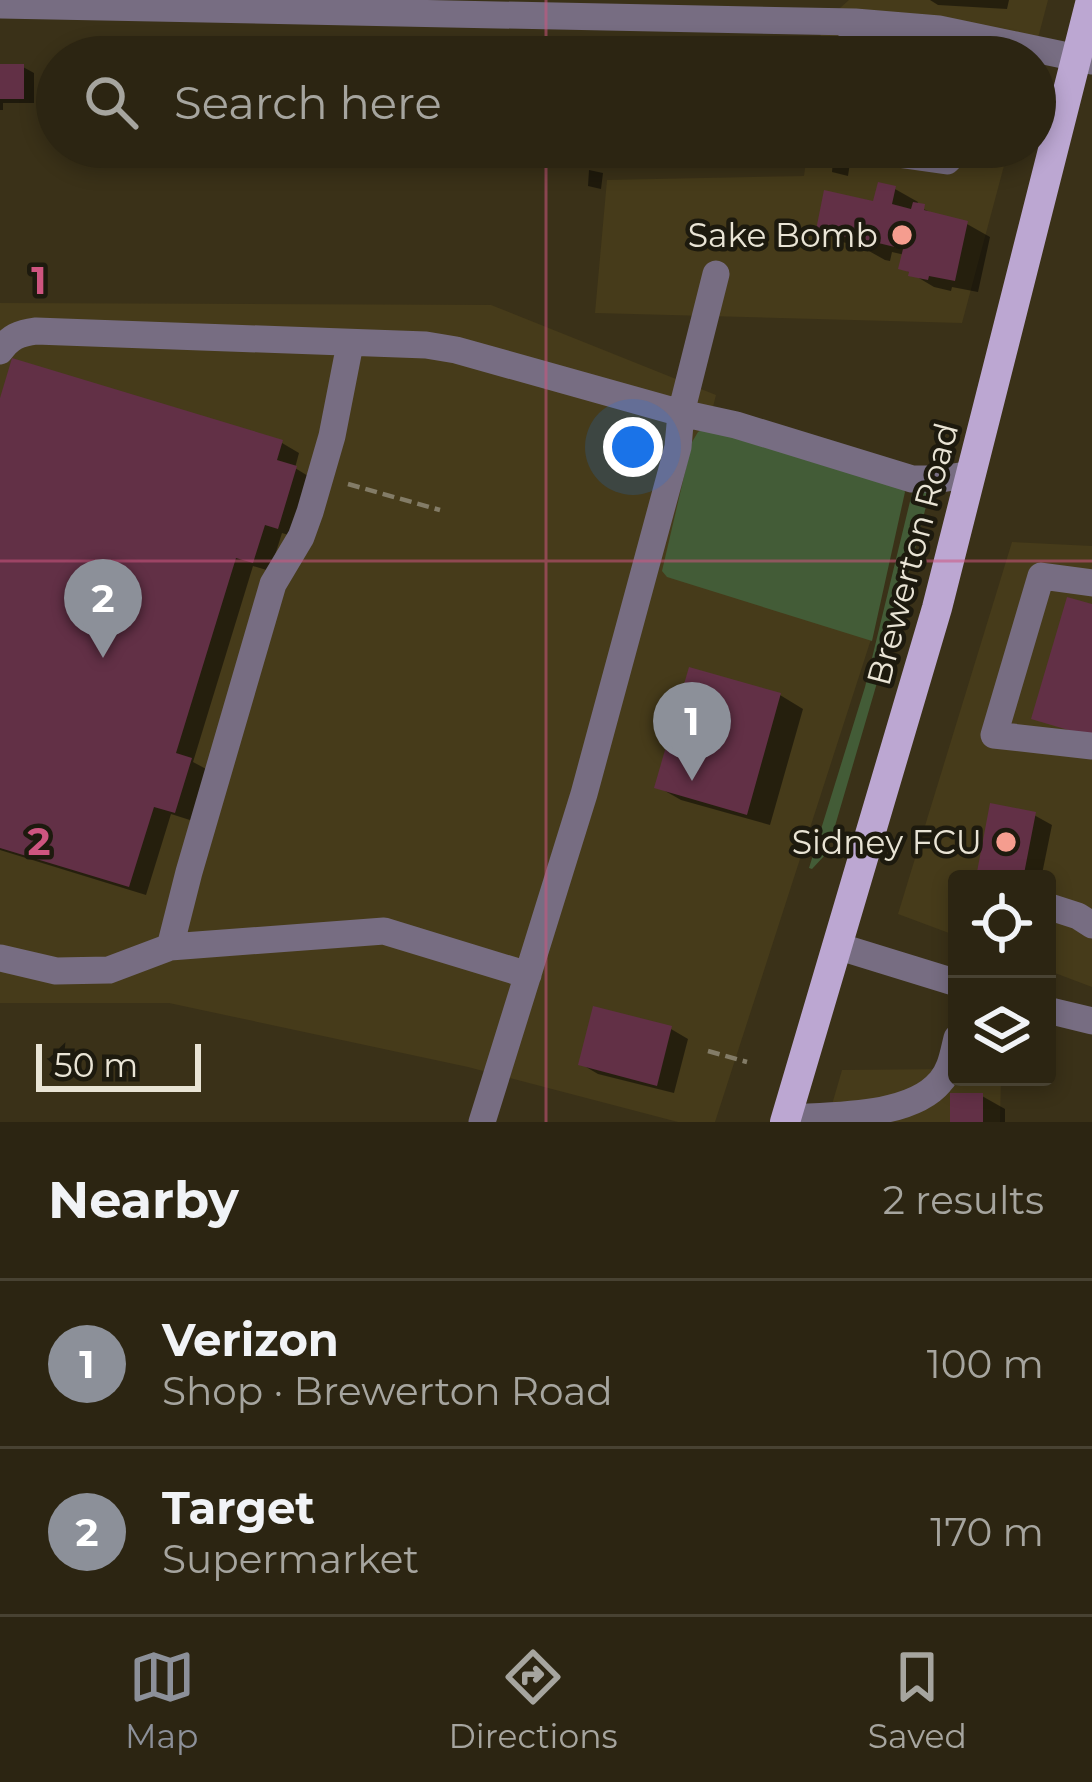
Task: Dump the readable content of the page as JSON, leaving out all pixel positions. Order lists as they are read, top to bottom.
{
  "streets": {
    "main road": ["Brewerton Road"]
  },
  "places": ["Sake Bomb", "Sidney FCU"],
  "scale_bar": "50 m",
  "page": {
    "search": "Search here",
    "pins": ["2", "1"],
    "scale": "50 m",
    "heading": ["Nearby", "2 results"],
    "list": [
      {
        "mark": "1",
        "name": "Verizon",
        "note": "Shop · Brewerton Road",
        "value": "100 m"
      },
      {
        "mark": "2",
        "name": "Target",
        "note": "Supermarket",
        "value": "170 m"
      }
    ],
    "nav": ["Map", "Directions", "Saved"]
  },
  "grid": {
    "rows": ["1", "2"]
  }
}
